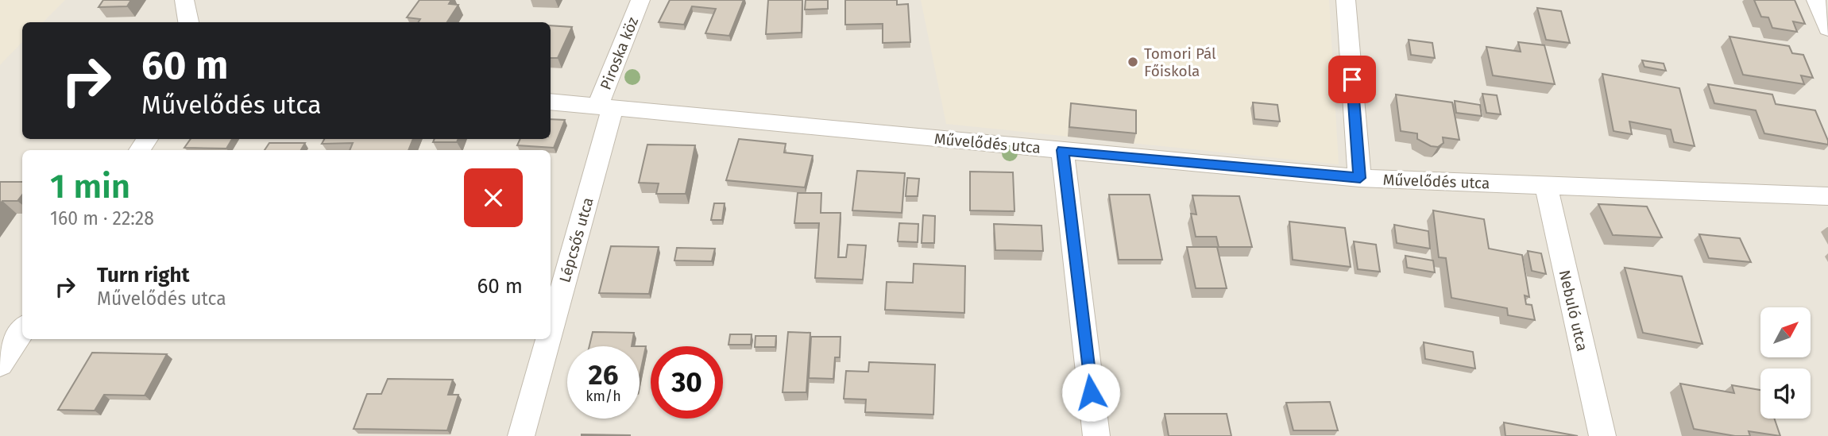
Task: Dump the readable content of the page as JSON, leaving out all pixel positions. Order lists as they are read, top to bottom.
{
  "streets": {
    "street": [
      "Piroska köz",
      "Művelődés utca",
      "Lépcsős utca",
      "Nebuló utca"
    ]
  },
  "crossings": [
    ["Piroska köz", "Művelődés utca"],
    ["Piroska köz", "Lépcsős utca"],
    ["Művelődés utca", "Lépcsős utca"],
    ["Művelődés utca", "Nebuló utca"]
  ],
  "places": ["Tomori Pál Főiskola"],
  "north": "top right",
  "page": {
    "turn": ["60 m", "Művelődés utca"],
    "heading": ["1 min", "160 m · 22:28"],
    "list": [
      {
        "name": "Turn right",
        "note": "Művelődés utca",
        "value": "60 m"
      }
    ],
    "speed": "26 km/h",
    "limit": "30"
  }
}
